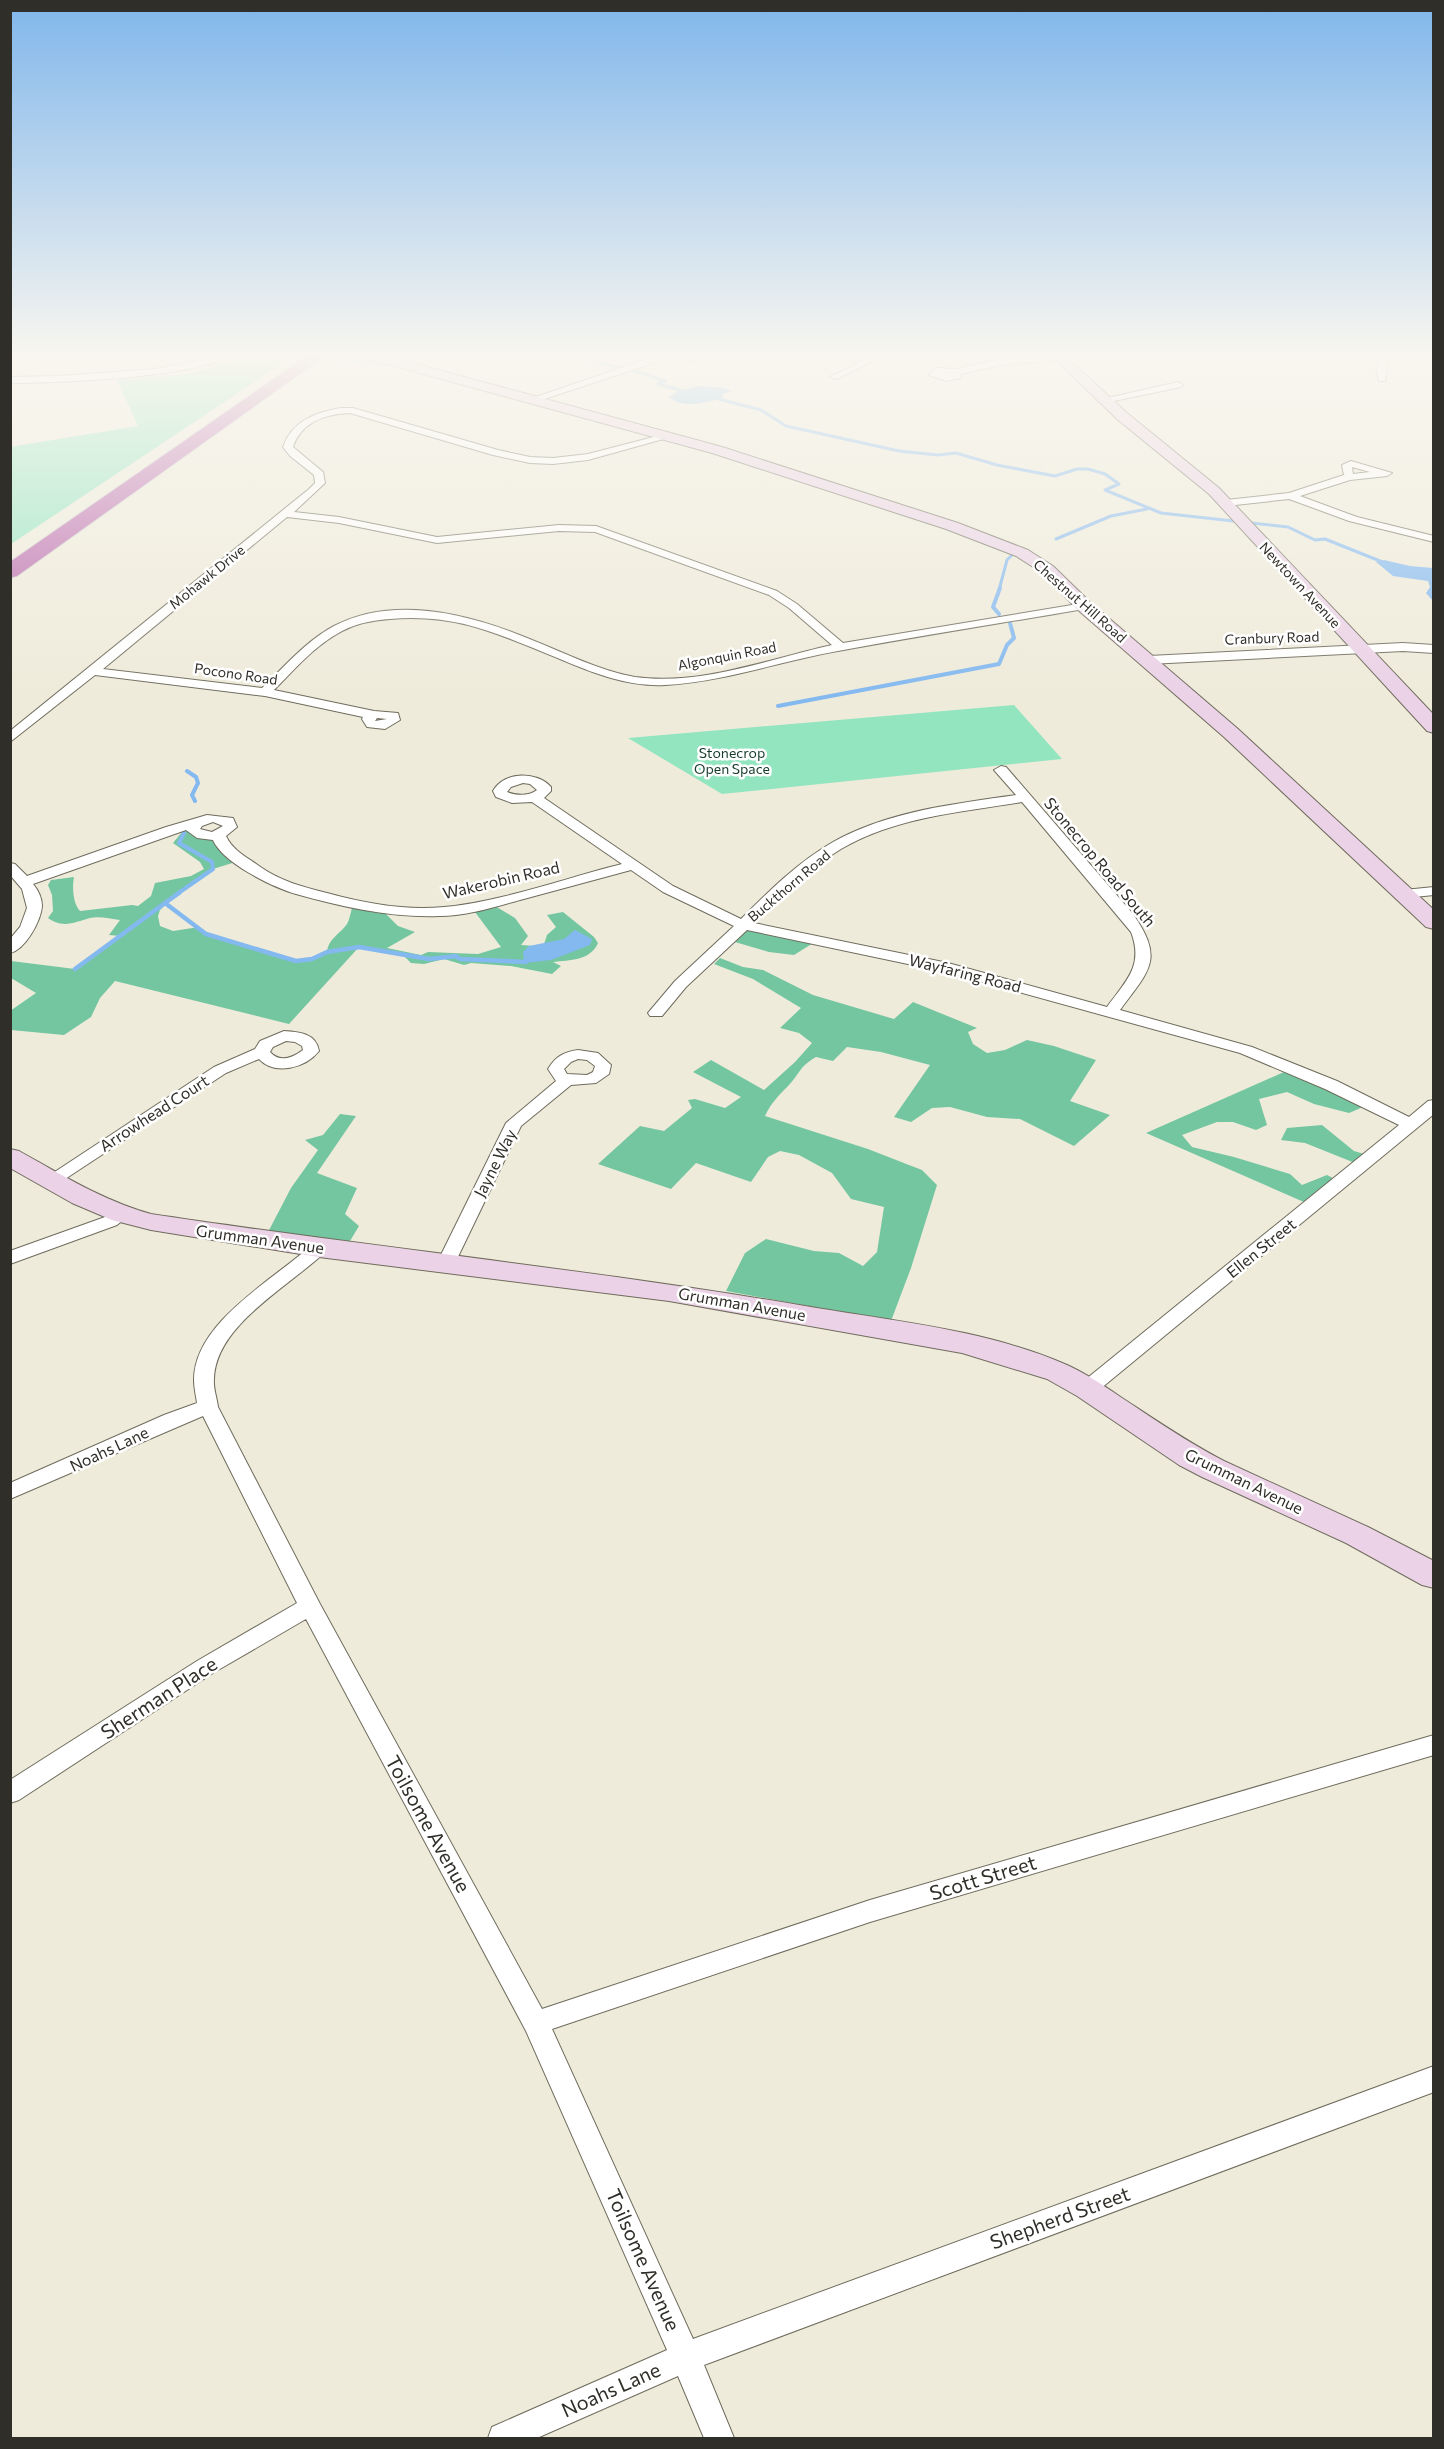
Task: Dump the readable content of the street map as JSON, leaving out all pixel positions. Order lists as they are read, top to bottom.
{
  "streets": {
    "street": [
      "Mohawk Drive",
      "Newtown Avenue",
      "Chestnut Hill Road",
      "Cranbury Road",
      "Algonquin Road",
      "Pocono Road",
      "Stonecrop Road South",
      "Wakerobin Road",
      "Buckthorn Road",
      "Wayfaring Road",
      "Arrowhead Court",
      "Jayne Way",
      "Grumman Avenue",
      "Ellen Street",
      "Noahs Lane",
      "Sherman Place",
      "Toilsome Avenue",
      "Scott Street",
      "Shepherd Street"
    ]
  },
  "crossings": [
    ["Mohawk Drive", "Pocono Road"],
    ["Newtown Avenue", "Cranbury Road"],
    ["Chestnut Hill Road", "Cranbury Road"],
    ["Chestnut Hill Road", "Algonquin Road"],
    ["Algonquin Road", "Pocono Road"],
    ["Stonecrop Road South", "Buckthorn Road"],
    ["Stonecrop Road South", "Wayfaring Road"],
    ["Wakerobin Road", "Wayfaring Road"],
    ["Buckthorn Road", "Wayfaring Road"],
    ["Wayfaring Road", "Ellen Street"],
    ["Arrowhead Court", "Grumman Avenue"],
    ["Jayne Way", "Grumman Avenue"],
    ["Grumman Avenue", "Ellen Street"],
    ["Grumman Avenue", "Toilsome Avenue"],
    ["Noahs Lane", "Toilsome Avenue"],
    ["Noahs Lane", "Shepherd Street"],
    ["Sherman Place", "Toilsome Avenue"],
    ["Toilsome Avenue", "Scott Street"],
    ["Toilsome Avenue", "Shepherd Street"]
  ],
  "parks": ["Stonecrop Open Space"]
}
